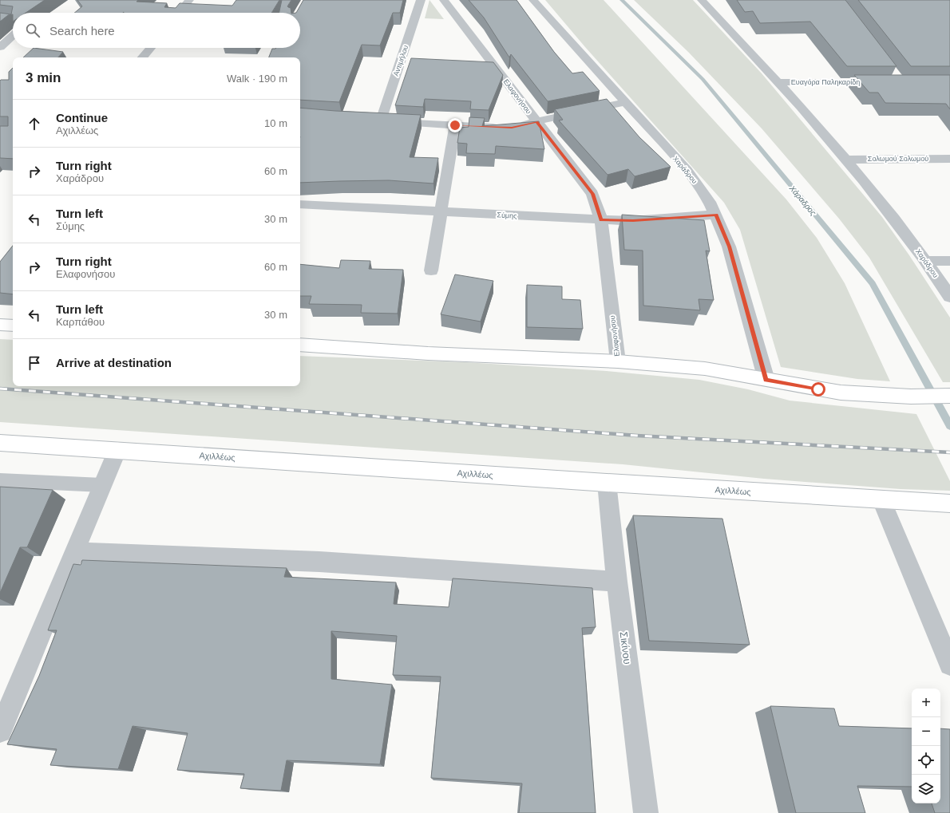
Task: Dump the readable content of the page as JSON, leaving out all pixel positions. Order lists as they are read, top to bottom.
{
  "streets": {
    "street": [
      "Αντιμήλου",
      "Ευαγόρα Παληκαρίδη",
      "Ελαφονήσου",
      "Σολωμού Σολωμού",
      "Χαράδρου",
      "Σύμης",
      "Αχιλλέως",
      "Σικίνου"
    ]
  },
  "crossings": [
    ["Ευαγόρα Παληκαρίδη", "Χαράδρου"],
    ["Ελαφονήσου", "Σύμης"],
    ["Σολωμού Σολωμού", "Χαράδρου"],
    ["Χαράδρου", "Σύμης"],
    ["Αχιλλέως", "Σικίνου"]
  ],
  "water": ["Χάραδρος"],
  "page": {
    "search": "Search here",
    "heading": ["3 min", "Walk · 190 m"],
    "list": [
      ["Continue", "Αχιλλέως", "10 m"],
      ["Turn right", "Χαράδρου", "60 m"],
      ["Turn left", "Σύμης", "30 m"],
      ["Turn right", "Ελαφονήσου", "60 m"],
      ["Turn left", "Καρπάθου", "30 m"],
      "Arrive at destination"
    ],
    "map_buttons": ["+", "−"]
  }
}
